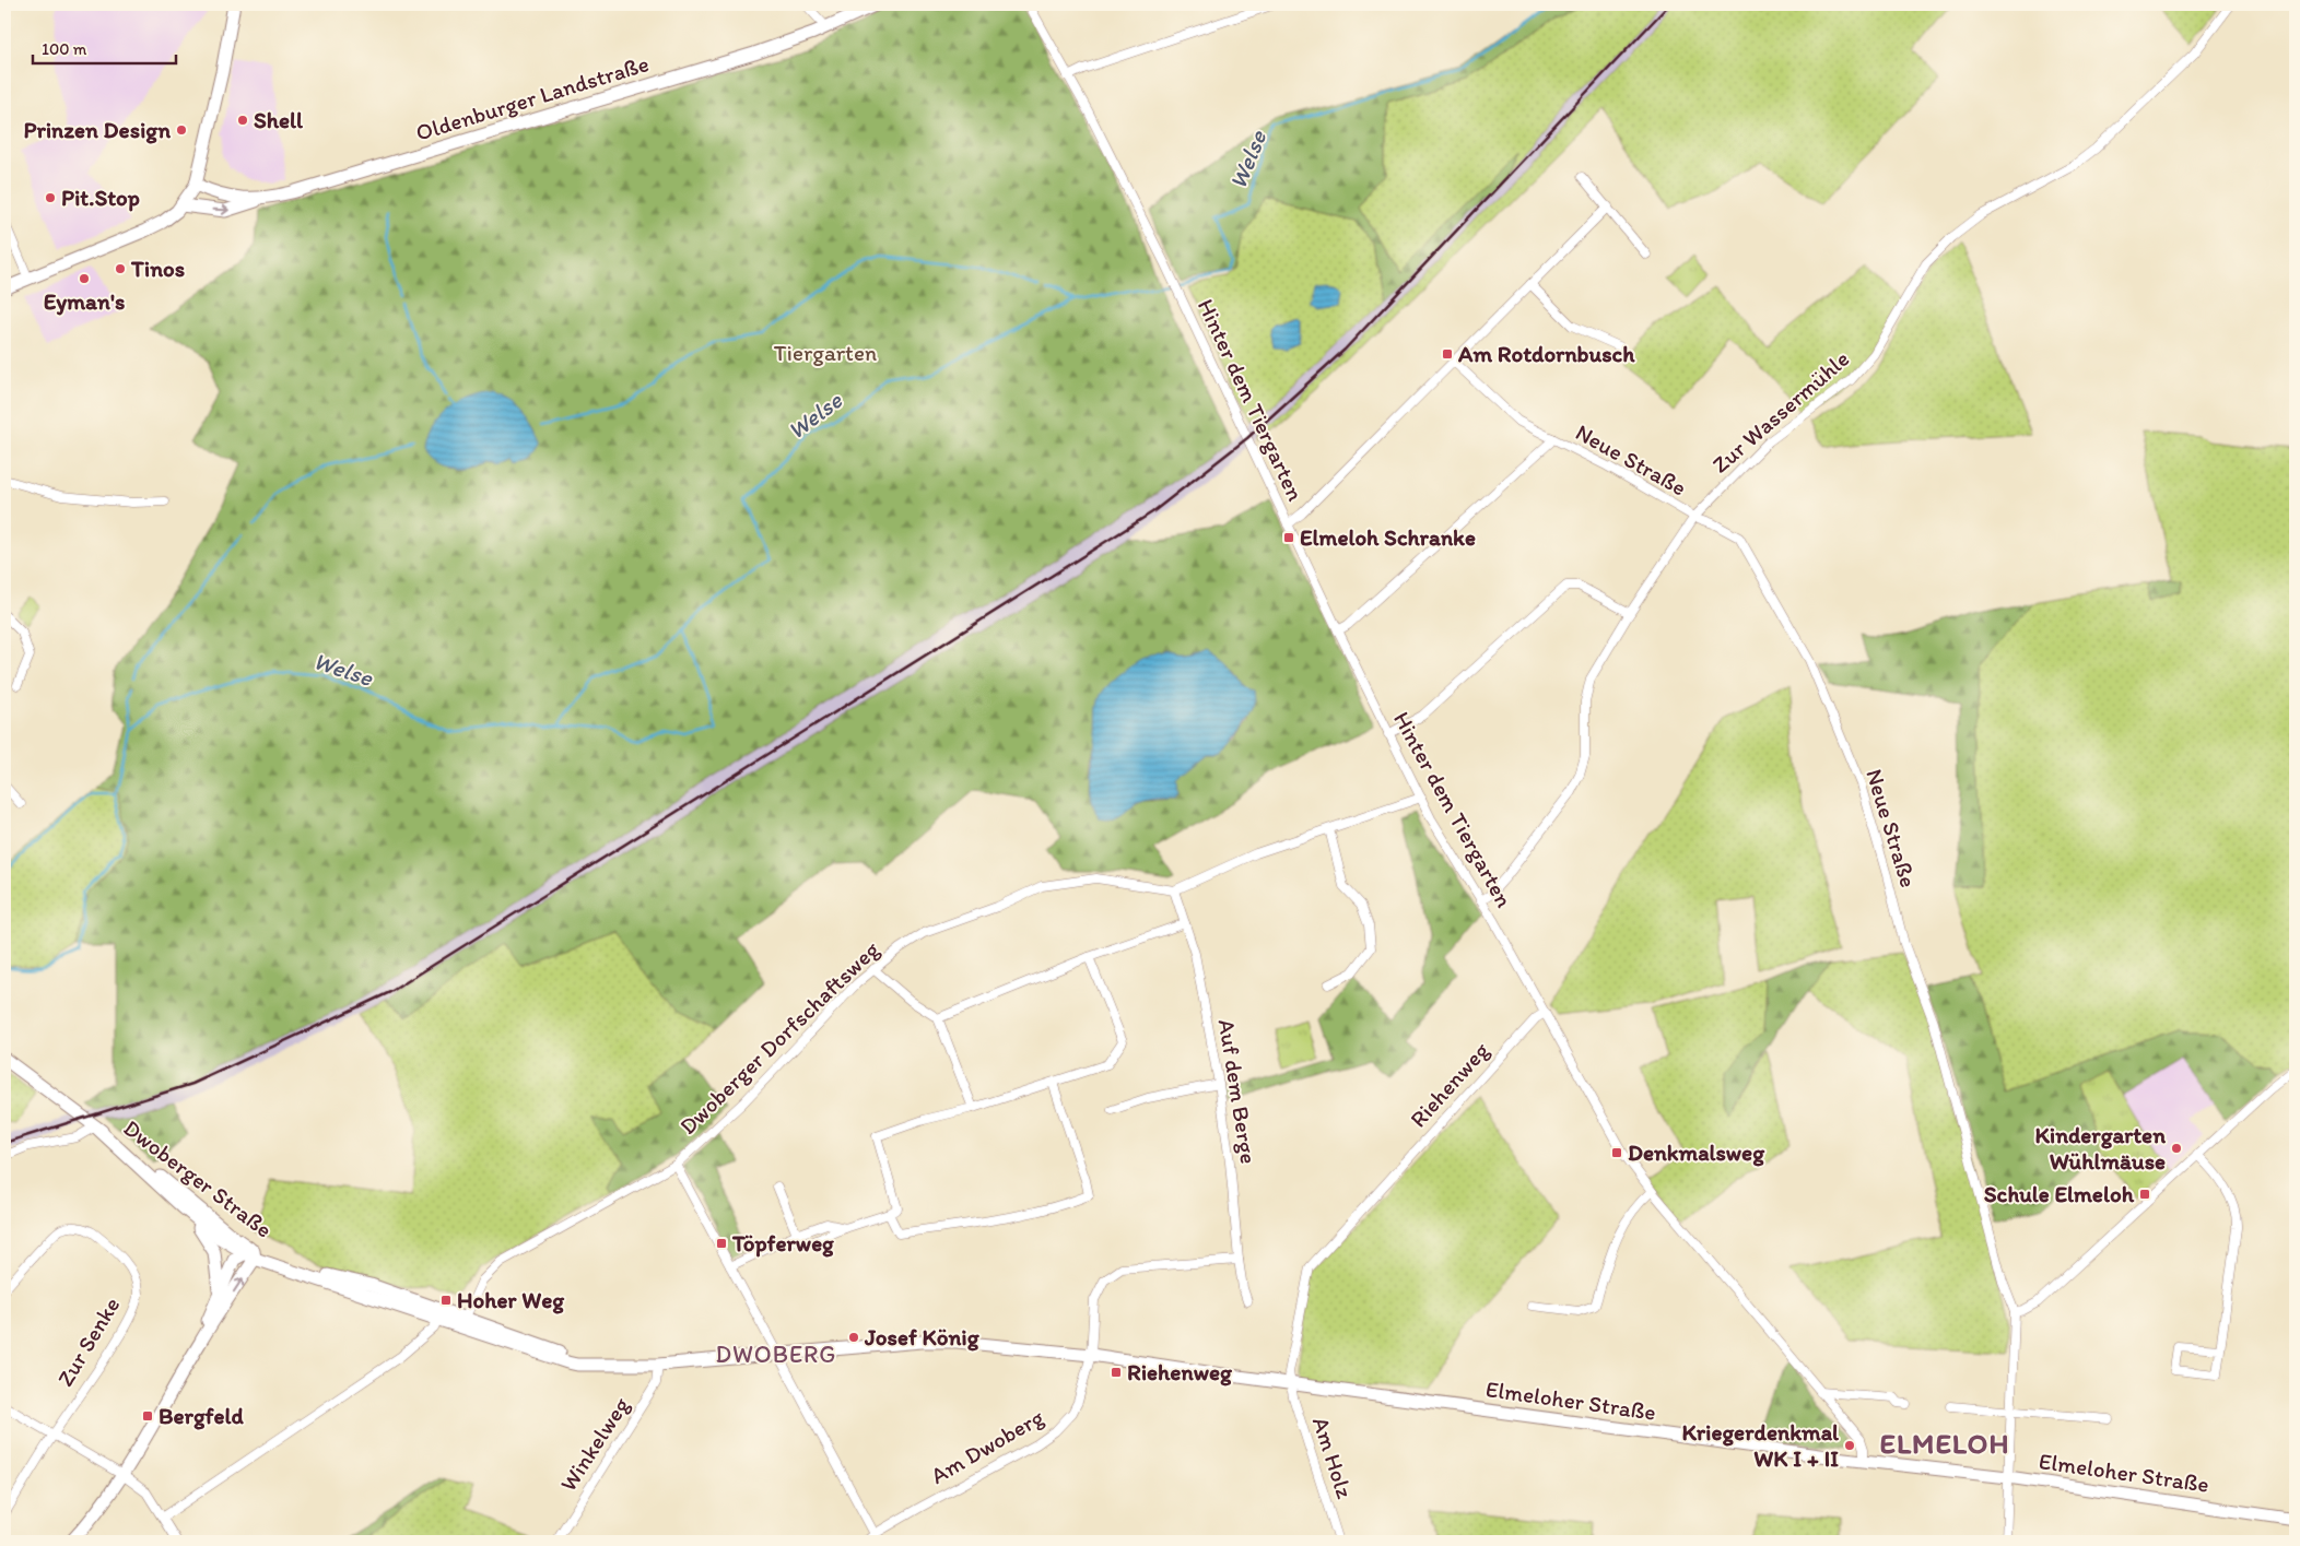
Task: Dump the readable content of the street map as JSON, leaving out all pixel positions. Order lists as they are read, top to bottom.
{
  "streets": {
    "street": [
      "Oldenburger Landstraße",
      "Hinter dem Tiergarten",
      "Zur Wassermühle",
      "Neue Straße",
      "Dwoberger Dorfschaftsweg",
      "Riehenweg",
      "Auf dem Berge",
      "Dwoberger Straße",
      "Zur Senke",
      "Elmeloher Straße",
      "Winkelweg",
      "Am Dwoberg",
      "Am Holz"
    ]
  },
  "crossings": [
    ["Hinter dem Tiergarten", "Zur Wassermühle"],
    ["Hinter dem Tiergarten", "Riehenweg"],
    ["Zur Wassermühle", "Neue Straße"],
    ["Neue Straße", "Elmeloher Straße"],
    ["Dwoberger Dorfschaftsweg", "Auf dem Berge"],
    ["Dwoberger Dorfschaftsweg", "Dwoberger Straße"],
    ["Riehenweg", "Elmeloher Straße"],
    ["Riehenweg", "Am Holz"],
    ["Auf dem Berge", "Am Dwoberg"],
    ["Dwoberger Straße", "Elmeloher Straße"],
    ["Dwoberger Straße", "Winkelweg"],
    ["Dwoberger Straße", "Am Dwoberg"],
    ["Elmeloher Straße", "Am Holz"]
  ],
  "districts": ["DWOBERG", "ELMELOH"],
  "water": ["Welse"],
  "parks": ["Tiergarten"],
  "places": {
    "other": [
      "Shell",
      "Prinzen Design",
      "Pit.Stop",
      "Tinos",
      "Eyman's",
      "Kindergarten Wühlmäuse",
      "Josef König",
      "Kriegerdenkmal WK I + II"
    ],
    "transit": [
      "Am Rotdornbusch",
      "Elmeloh Schranke",
      "Denkmalsweg",
      "Schule Elmeloh",
      "Töpferweg",
      "Hoher Weg",
      "Riehenweg",
      "Bergfeld"
    ]
  },
  "scale_bar": "100 m"
}
